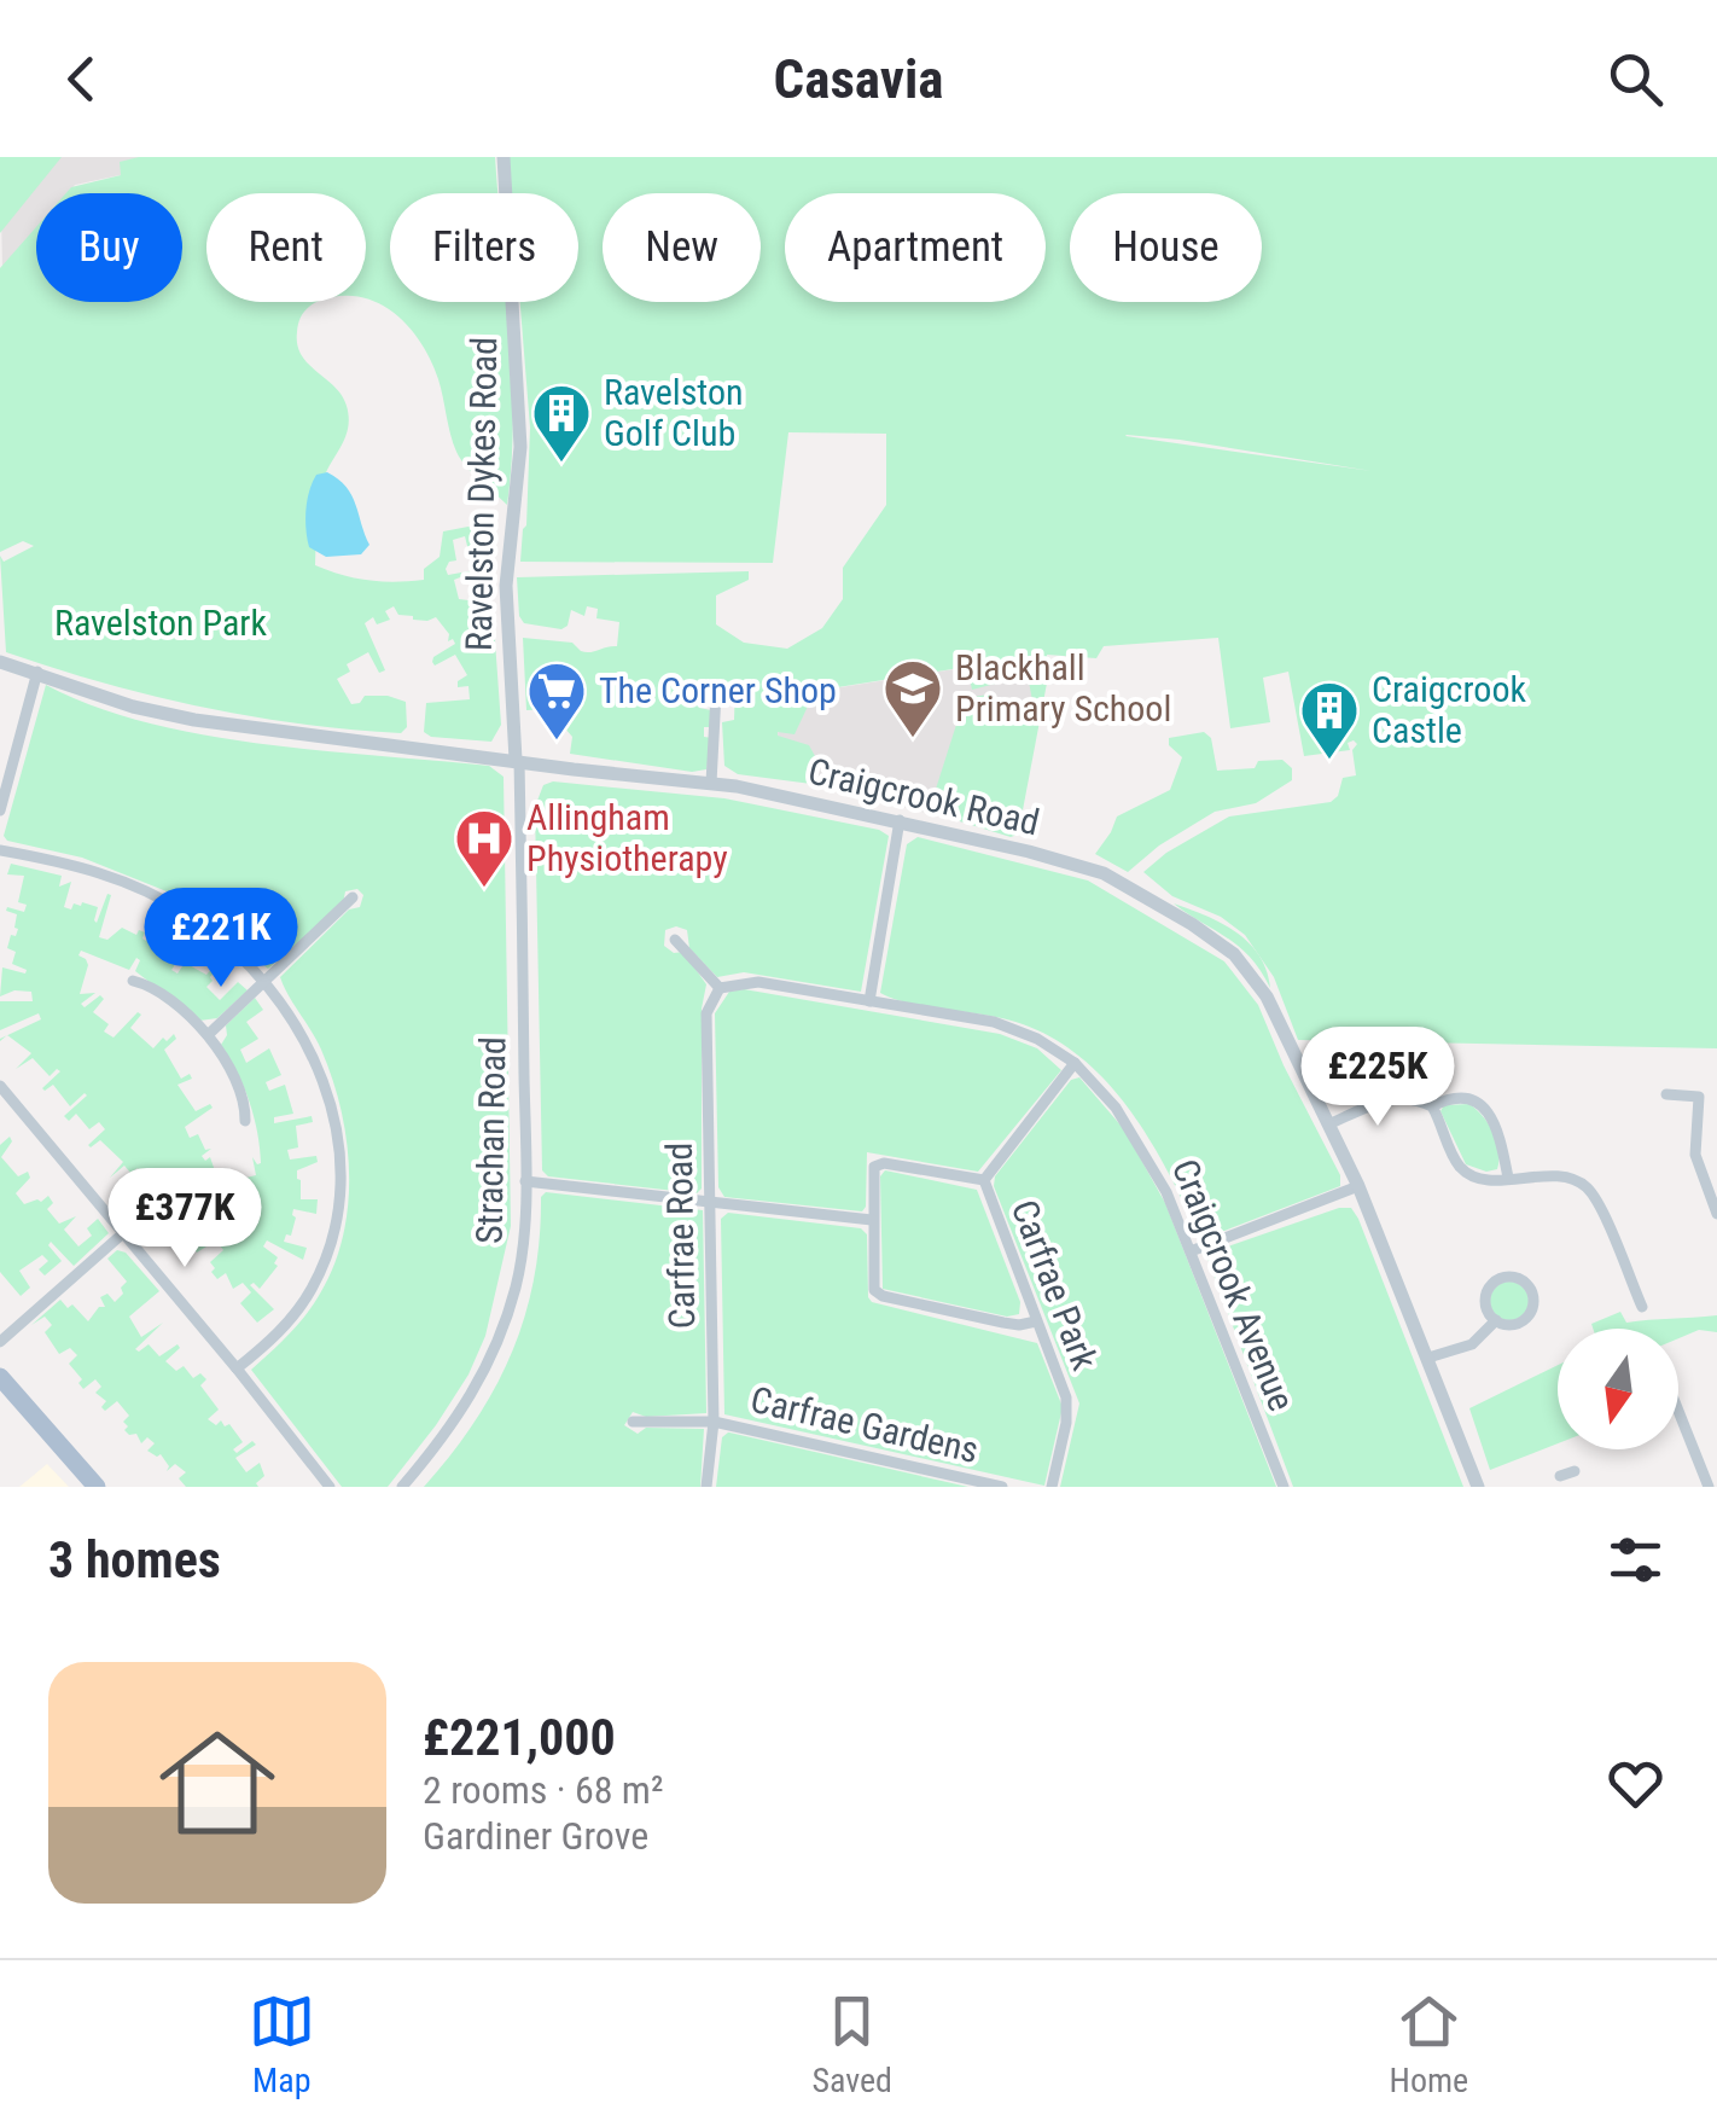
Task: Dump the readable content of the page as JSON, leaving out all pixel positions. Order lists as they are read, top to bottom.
{
  "streets": {
    "street": [
      "Ravelston Dykes Road",
      "Craigcrook Road",
      "Strachan Road",
      "Carfrae Road",
      "Carfrae Park",
      "Craigcrook Avenue",
      "Carfrae Gardens"
    ]
  },
  "crossings": [
    ["Ravelston Dykes Road", "Craigcrook Road"],
    ["Ravelston Dykes Road", "Strachan Road"],
    ["Craigcrook Road", "Strachan Road"],
    ["Carfrae Road", "Craigcrook Avenue"],
    ["Carfrae Road", "Carfrae Gardens"],
    ["Carfrae Park", "Craigcrook Avenue"]
  ],
  "parks": ["Ravelston Park"],
  "places": {
    "building": ["Ravelston Golf Club", "Craigcrook Castle"],
    "school or university": ["Blackhall Primary School"],
    "supermarket": ["The Corner Shop"],
    "hospital": ["Allingham Physiotherapy"]
  },
  "north": "bottom",
  "page": {
    "header": "Casavia",
    "chip": [
      "Buy",
      "Rent",
      "Filters",
      "New",
      "Apartment",
      "House"
    ],
    "price": ["£221K", "£225K", "£377K"],
    "heading": "3 homes",
    "list": [
      {
        "name": "£221,000",
        "note": "2 rooms · 68 m² · Gardiner Grove"
      }
    ],
    "tabs": ["Map", "Saved", "Home"]
  }
}
